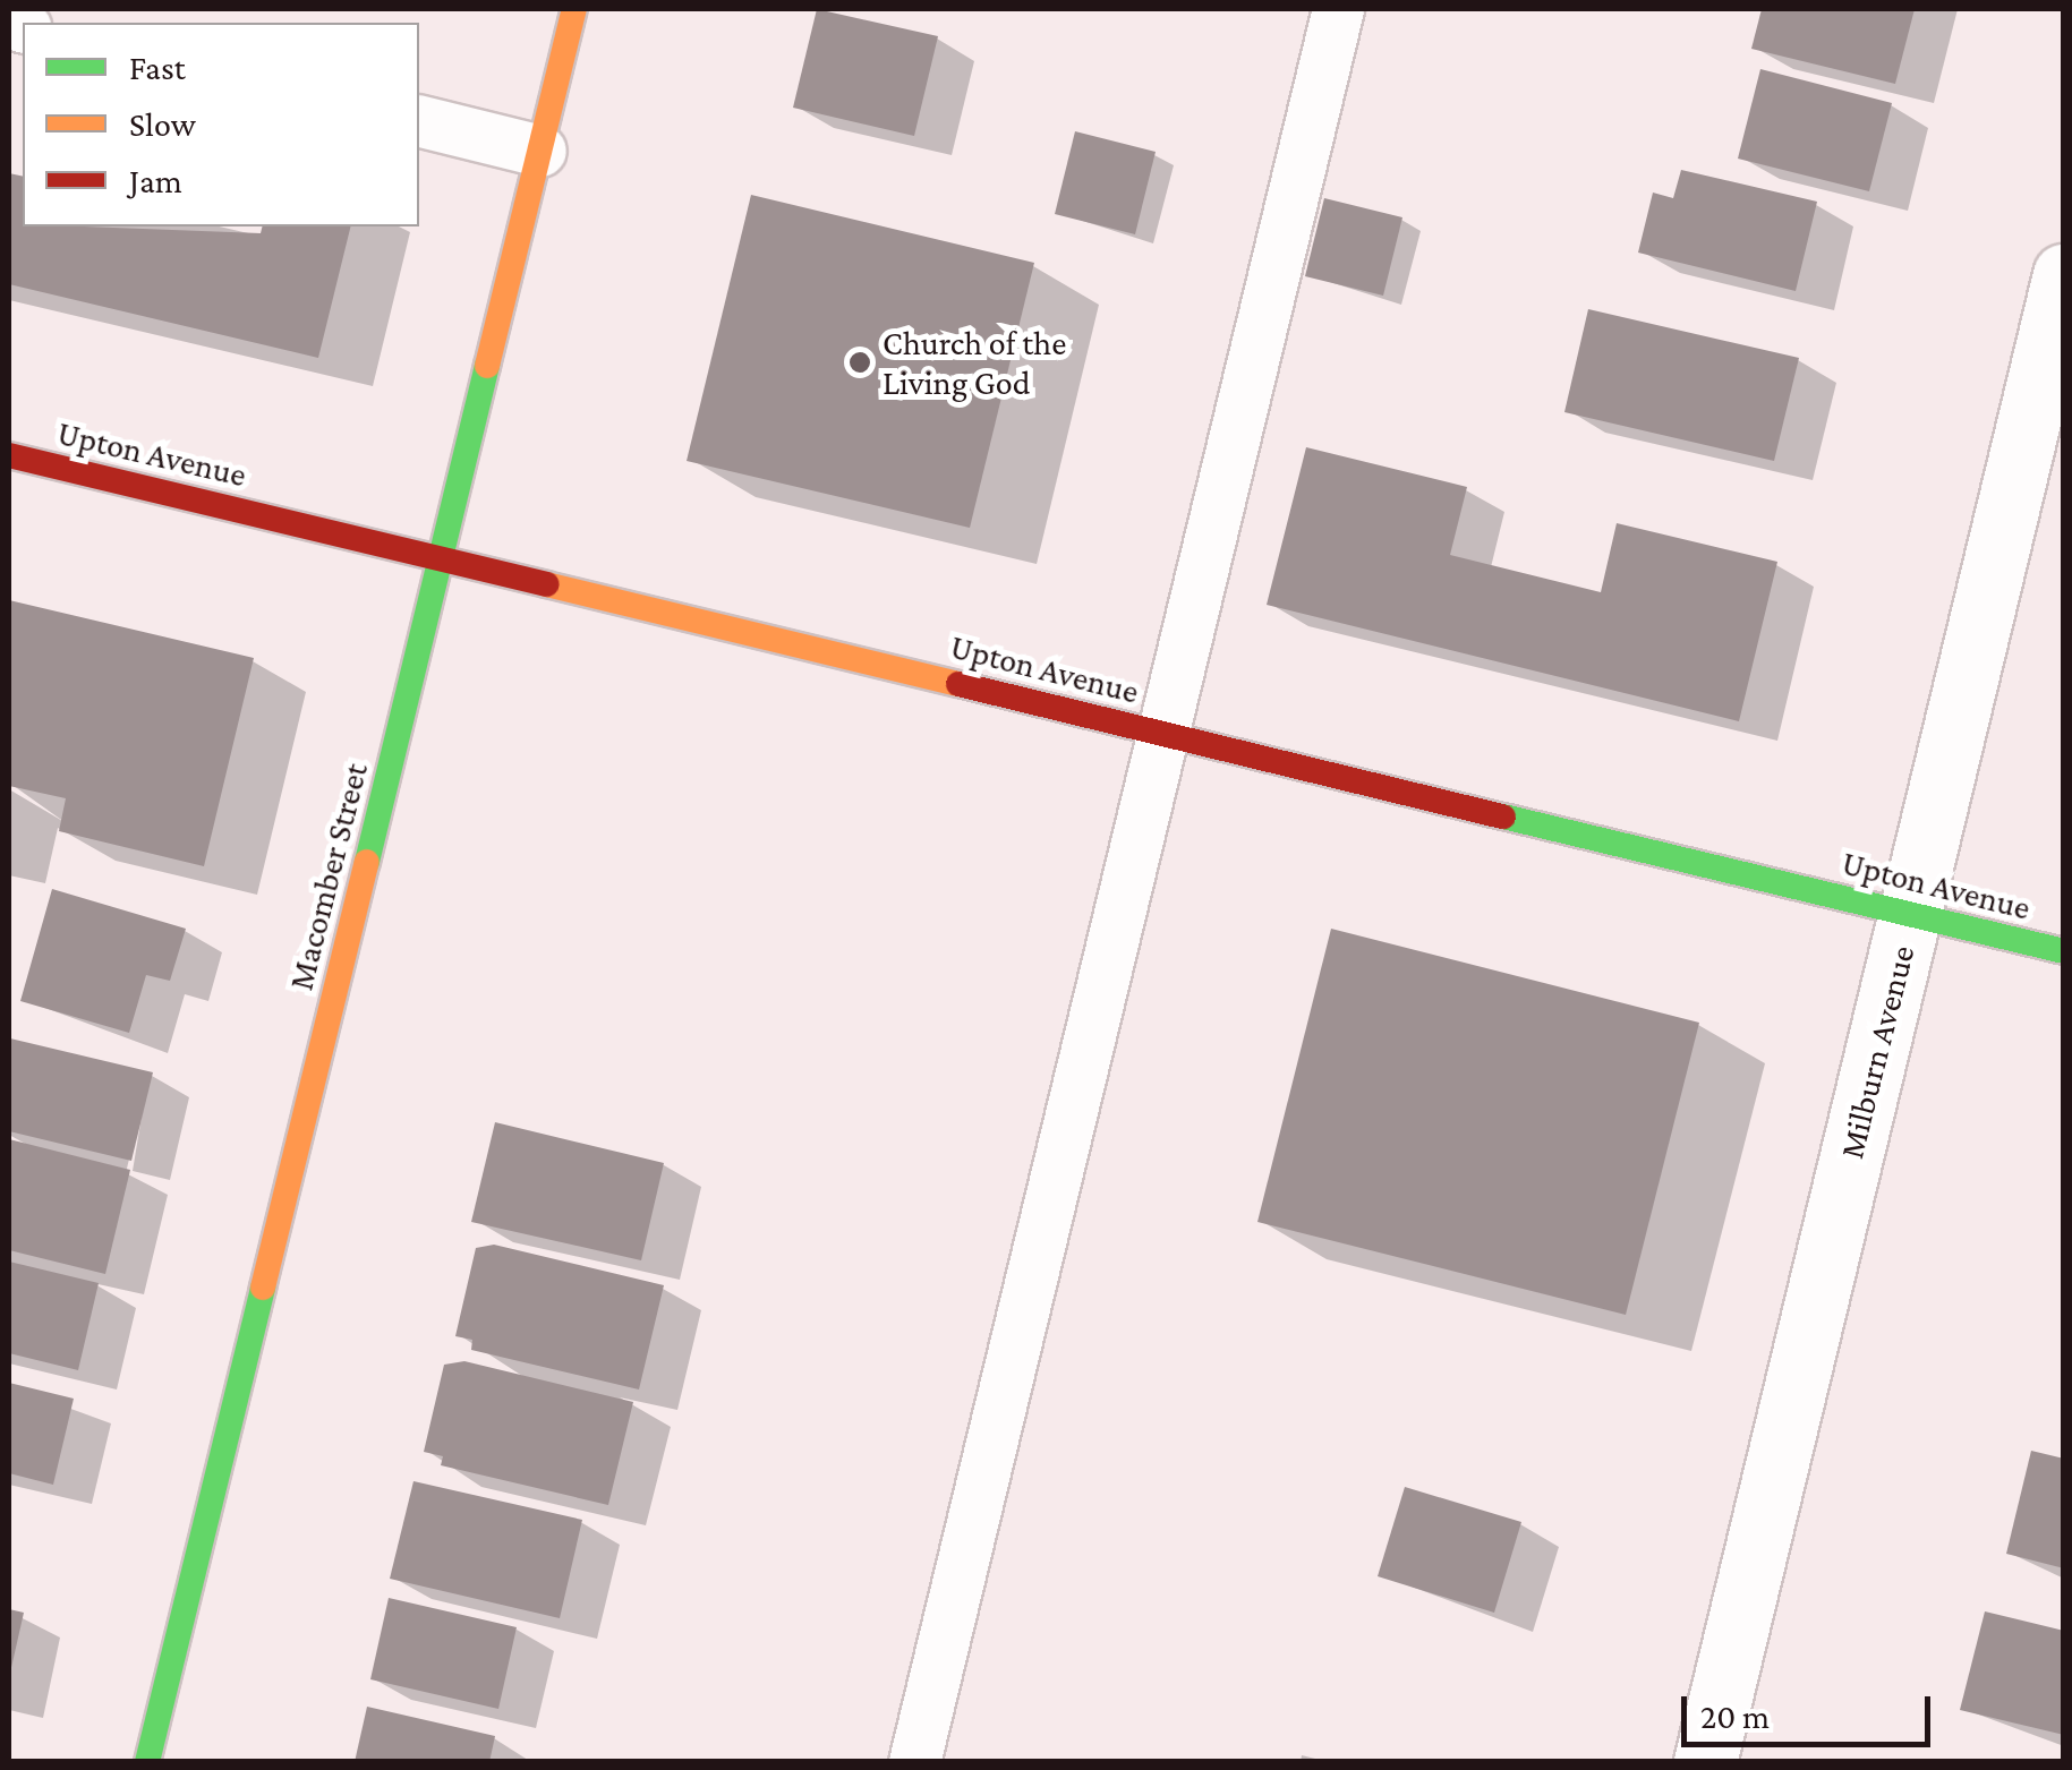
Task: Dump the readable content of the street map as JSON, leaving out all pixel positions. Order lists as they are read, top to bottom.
{
  "streets": {
    "street": ["Upton Avenue", "Macomber Street", "Milburn Avenue"]
  },
  "crossings": [
    ["Upton Avenue", "Macomber Street"],
    ["Upton Avenue", "Milburn Avenue"]
  ],
  "places": ["Church of the Living God"],
  "legend": ["Fast", "Slow", "Jam"],
  "scale_bar": "20 m"
}
